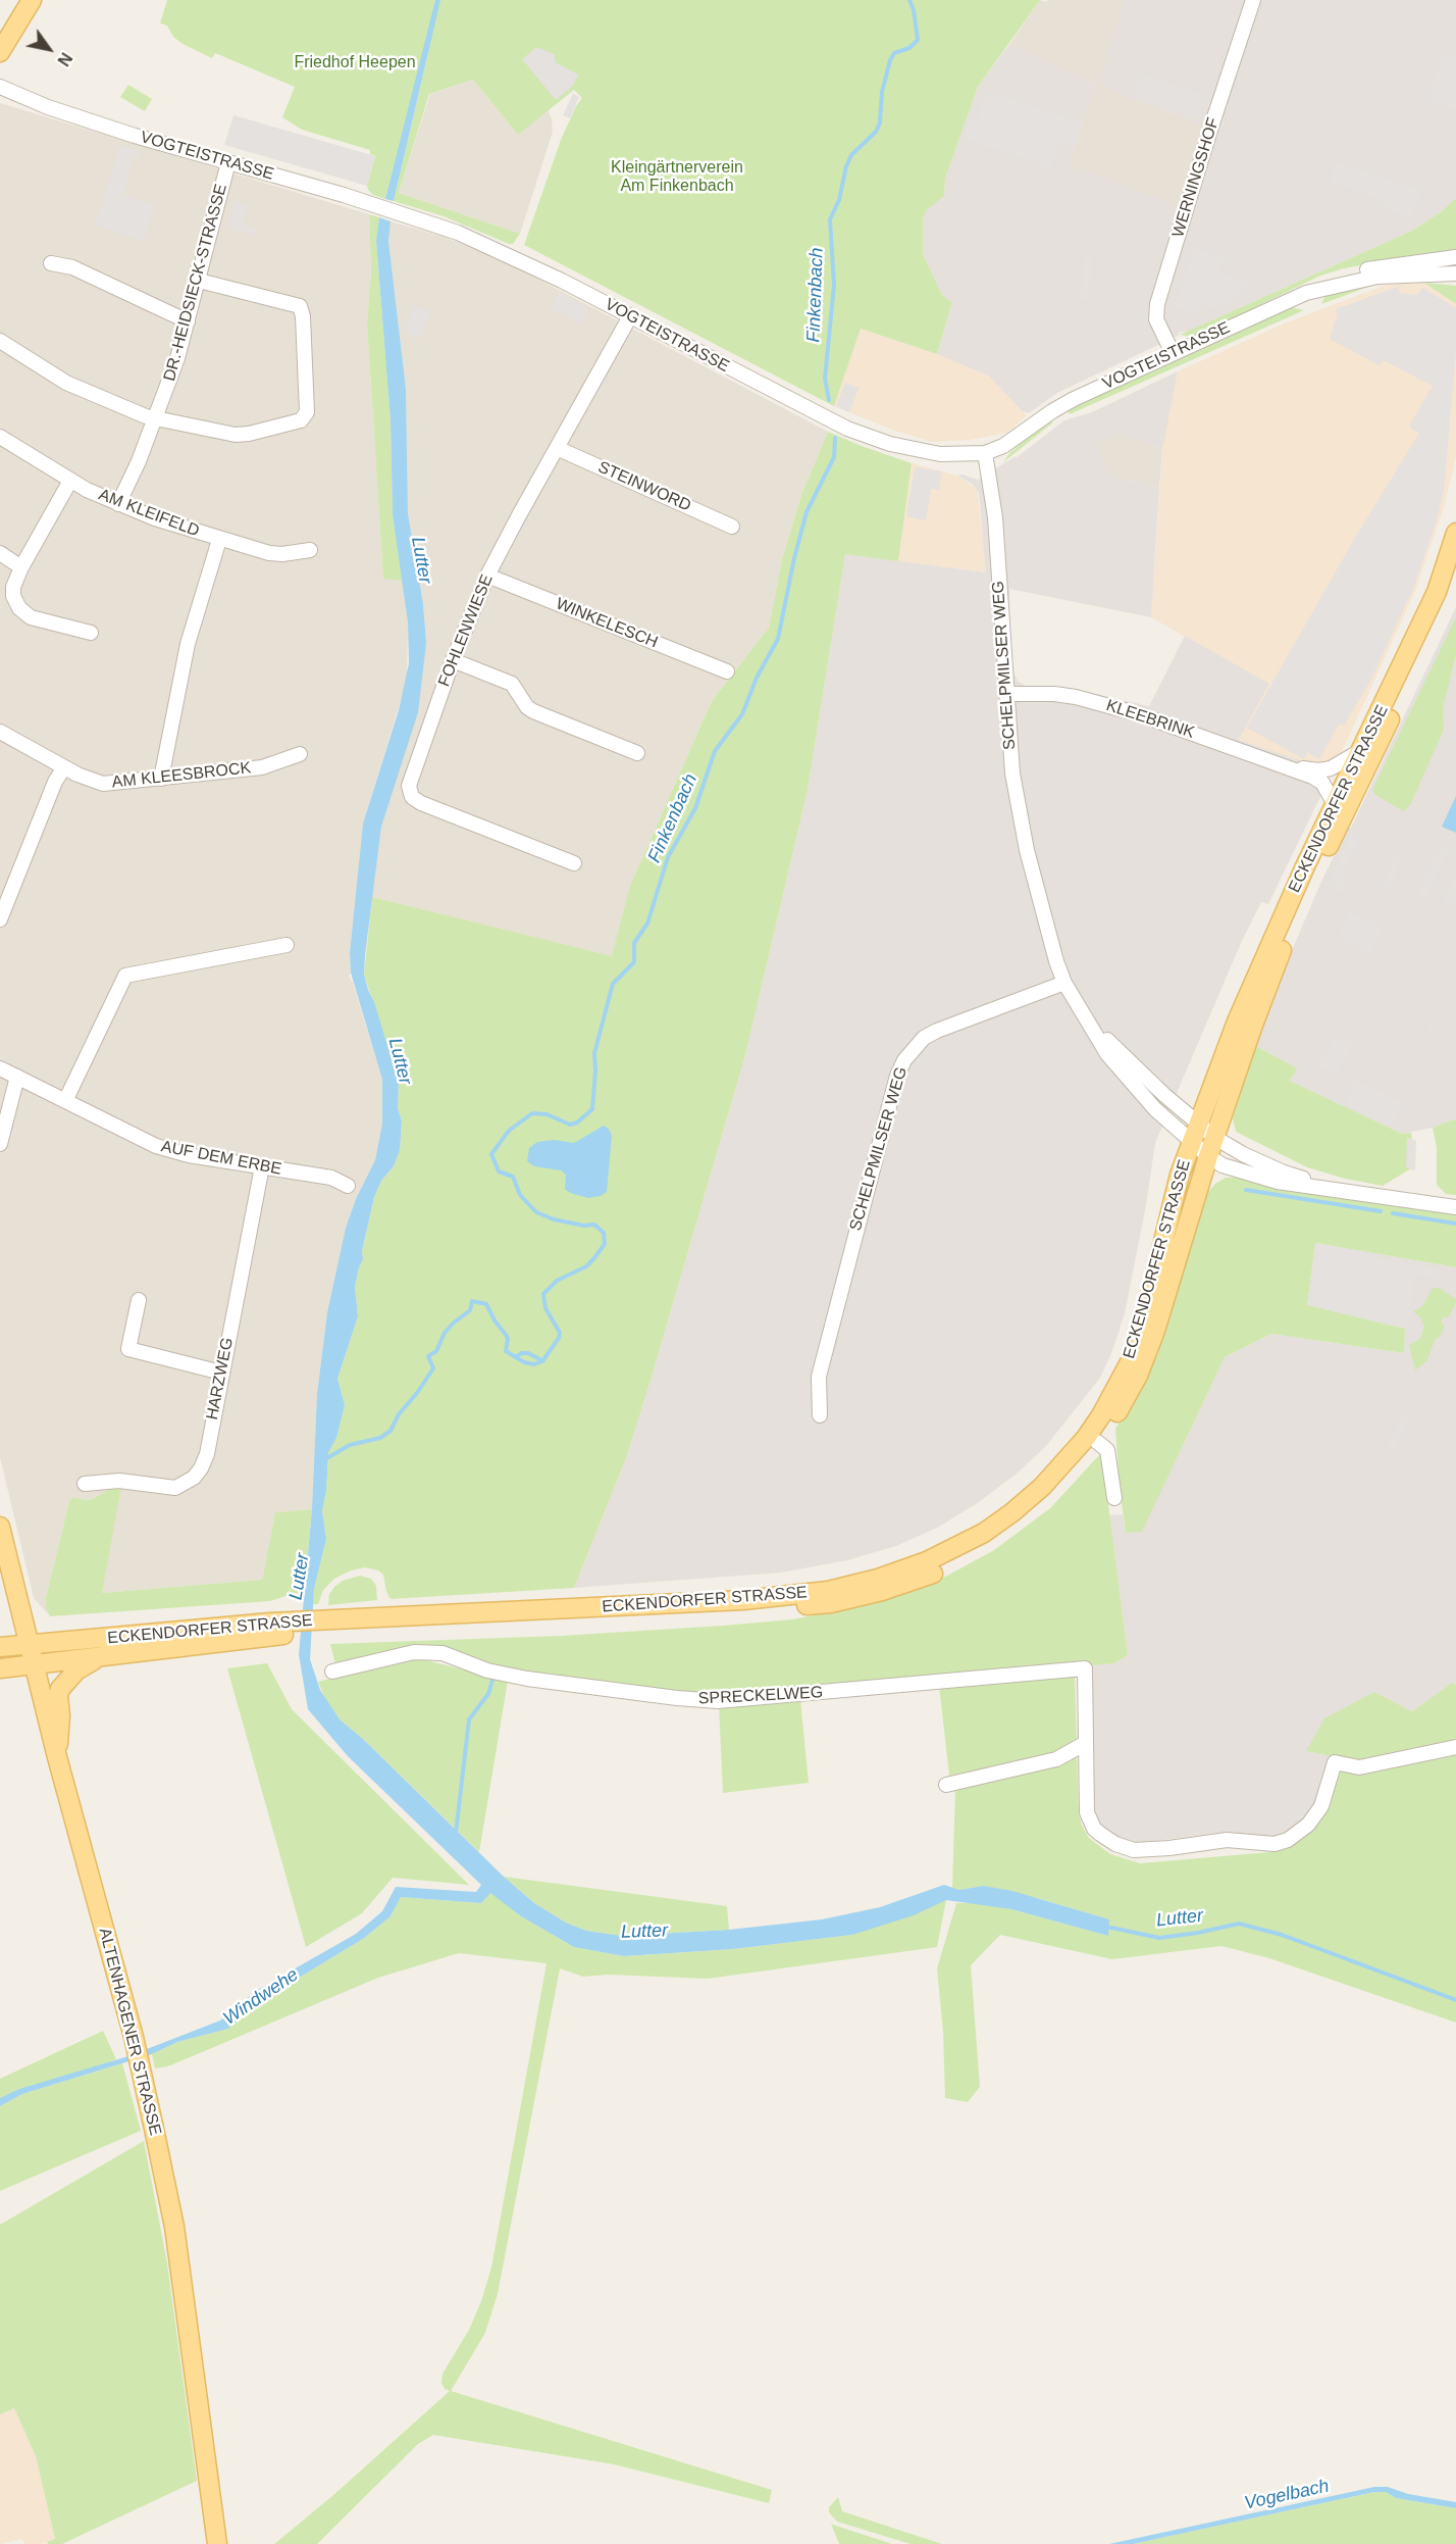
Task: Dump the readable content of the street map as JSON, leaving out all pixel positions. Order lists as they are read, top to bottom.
{
  "streets": {
    "main road": ["ECKENDORFER STRASSE", "ALTENHAGENER STRASSE"],
    "street": [
      "VOGTEISTRASSE",
      "WERNINGSHOF",
      "DR.-HEIDSIECK-STRASSE",
      "STEINWORD",
      "AM KLEIFELD",
      "WINKELESCH",
      "FOHLENWIESE",
      "SCHELPMILSER WEG",
      "KLEEBRINK",
      "AM KLEESBROCK",
      "AUF DEM ERBE",
      "HARZWEG",
      "SPRECKELWEG"
    ]
  },
  "crossings": [
    ["VOGTEISTRASSE", "WERNINGSHOF"],
    ["VOGTEISTRASSE", "DR.-HEIDSIECK-STRASSE"],
    ["VOGTEISTRASSE", "FOHLENWIESE"],
    ["VOGTEISTRASSE", "SCHELPMILSER WEG"],
    ["DR.-HEIDSIECK-STRASSE", "AM KLEIFELD"],
    ["STEINWORD", "FOHLENWIESE"],
    ["WINKELESCH", "FOHLENWIESE"],
    ["SCHELPMILSER WEG", "KLEEBRINK"],
    ["SCHELPMILSER WEG", "ECKENDORFER STRASSE"],
    ["KLEEBRINK", "ECKENDORFER STRASSE"],
    ["ECKENDORFER STRASSE", "ALTENHAGENER STRASSE"],
    ["AUF DEM ERBE", "HARZWEG"]
  ],
  "water": [
    "Finkenbach",
    "Lutter",
    "Windwehe",
    "Vogelbach"
  ],
  "parks": ["Friedhof Heepen", "Kleingärtnerverein Am Finkenbach"],
  "north": "bottom right"
}
